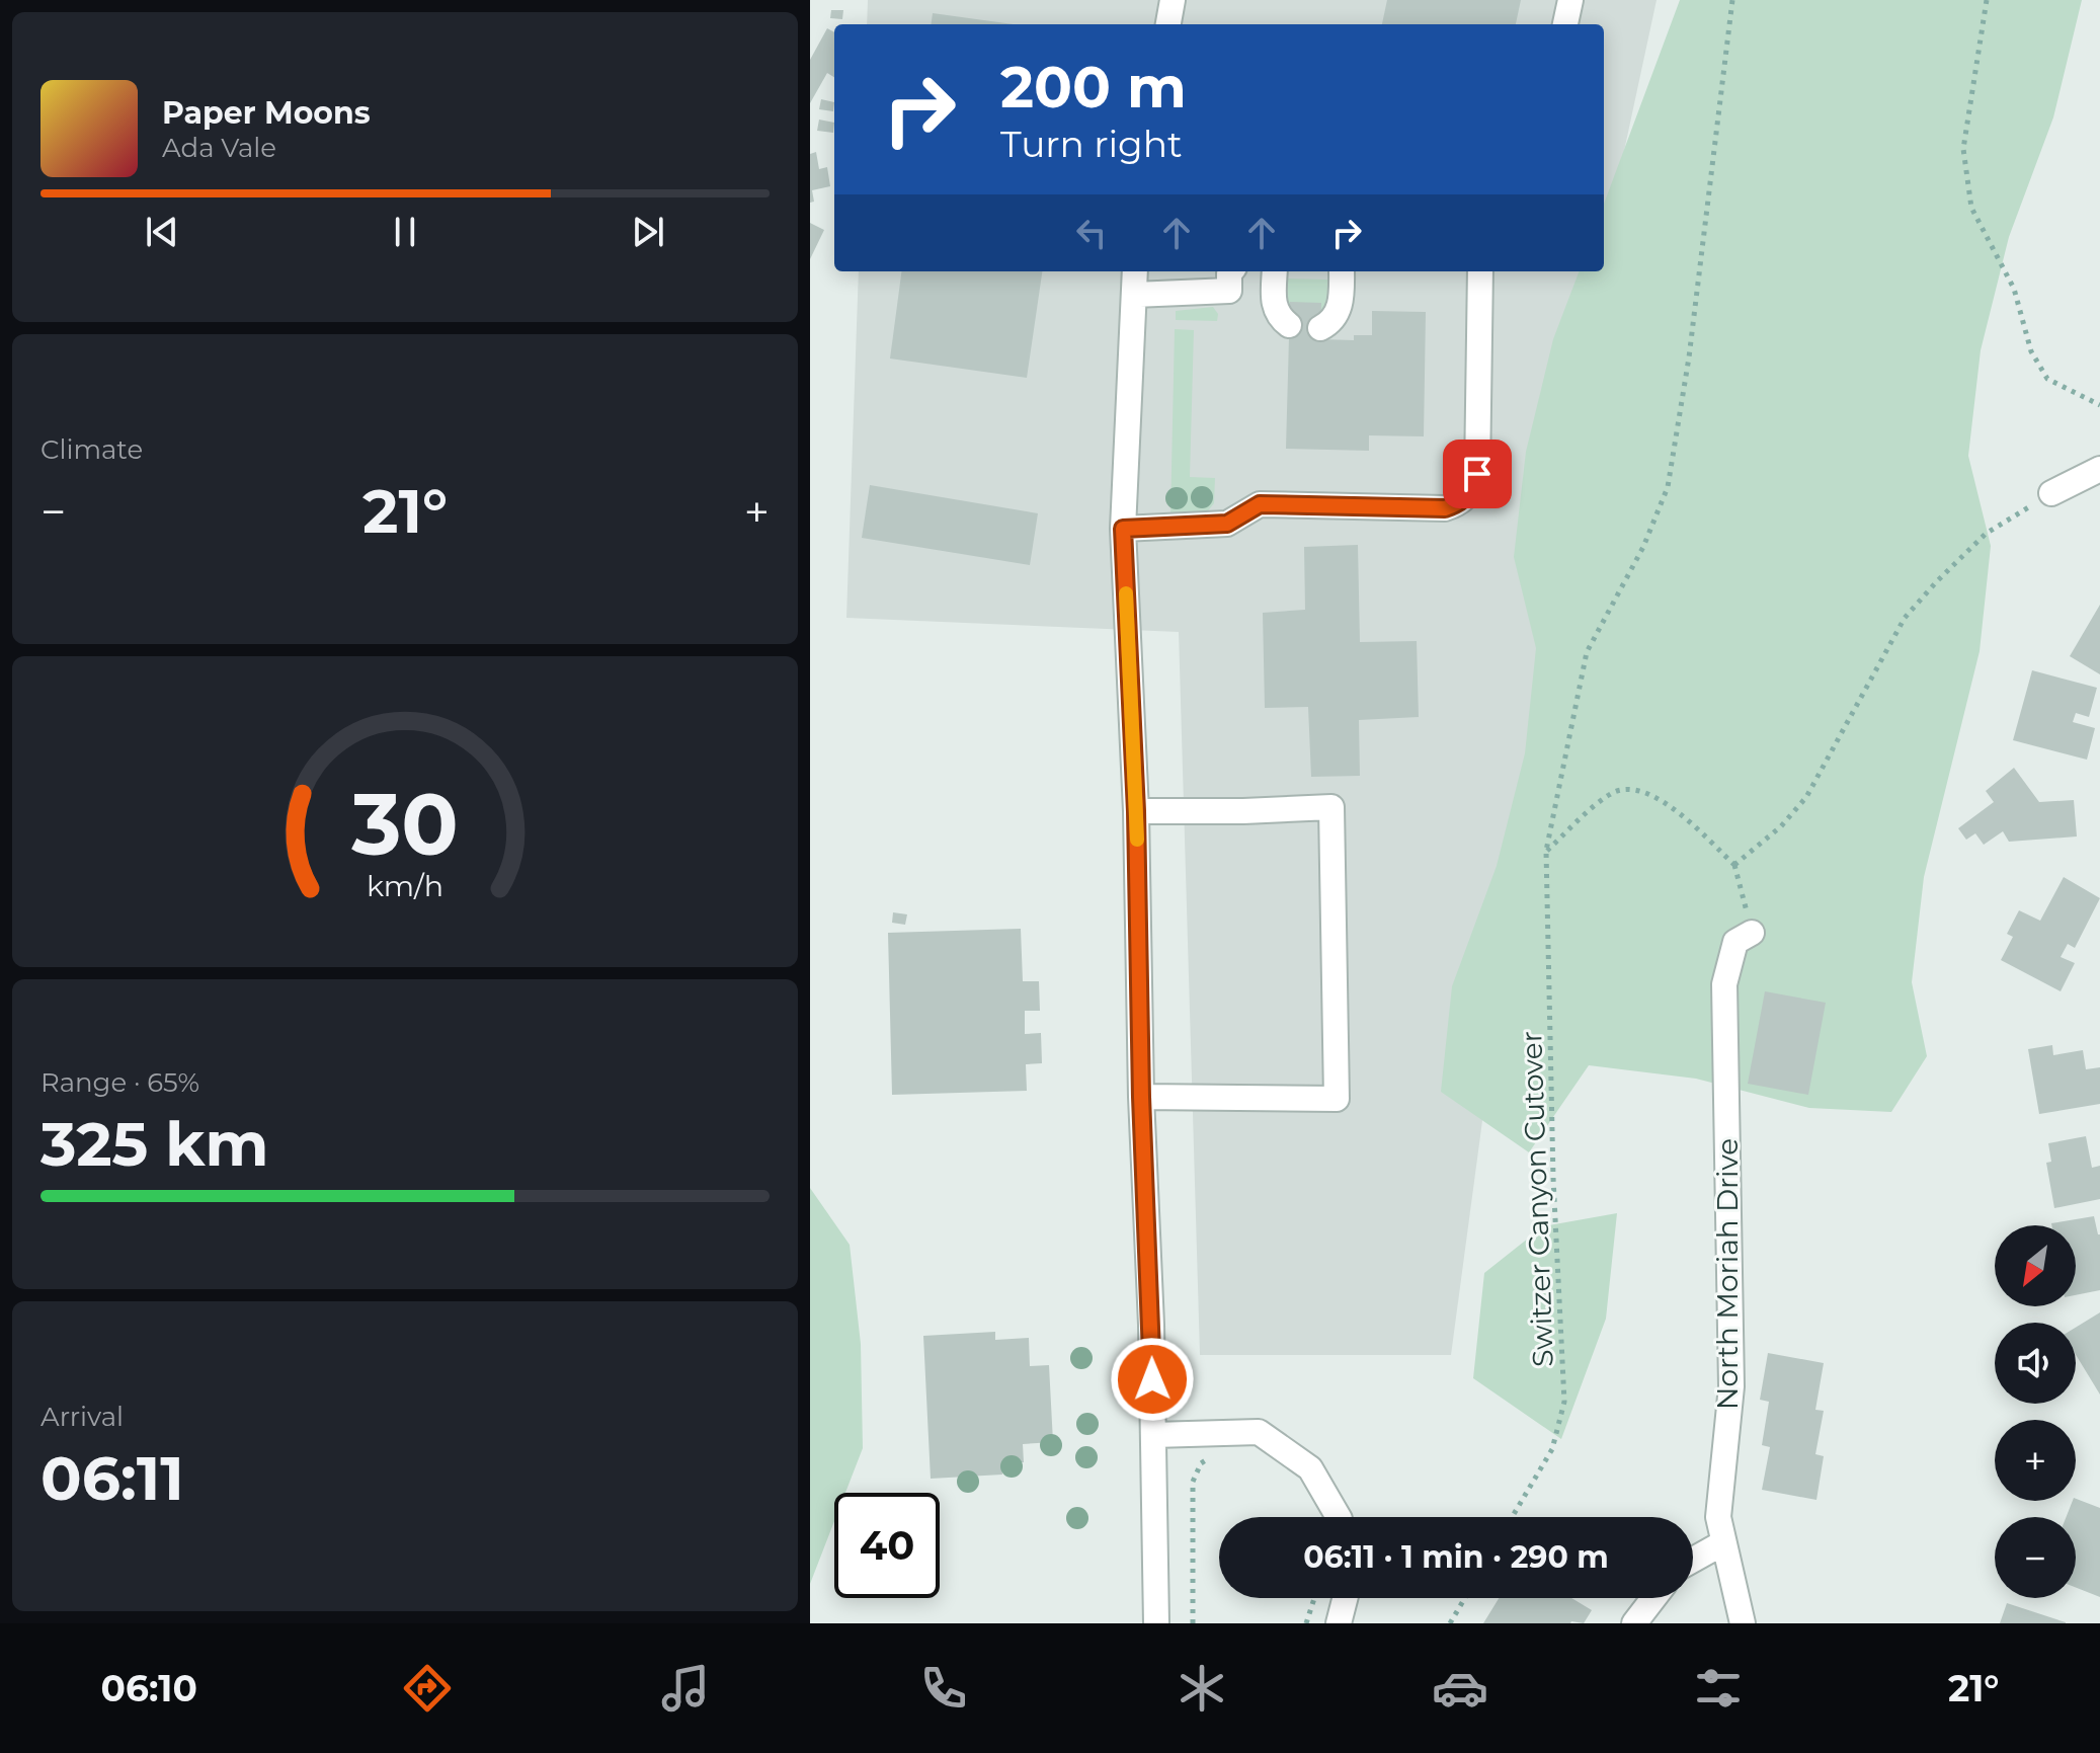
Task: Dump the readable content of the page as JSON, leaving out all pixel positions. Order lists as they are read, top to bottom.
{
  "streets": {
    "street": ["North Moriah Drive"],
    "path": ["Switzer Canyon Cutover"]
  },
  "north": "bottom left",
  "page": {
    "turn": ["200 m", "Turn right"],
    "song": ["Paper Moons", "Ada Vale"],
    "tile": [
      "Climate",
      ["Range · 65%", "325 km"],
      ["Arrival", "06:11"]
    ],
    "heat": ["−", "21°", "+"],
    "map_buttons": ["+", "−"],
    "limit": "40",
    "trip": "06:11 · 1 min · 290 m",
    "tabs": ["06:10", "21°"],
    "gauge": ["30", "km/h"]
  }
}
